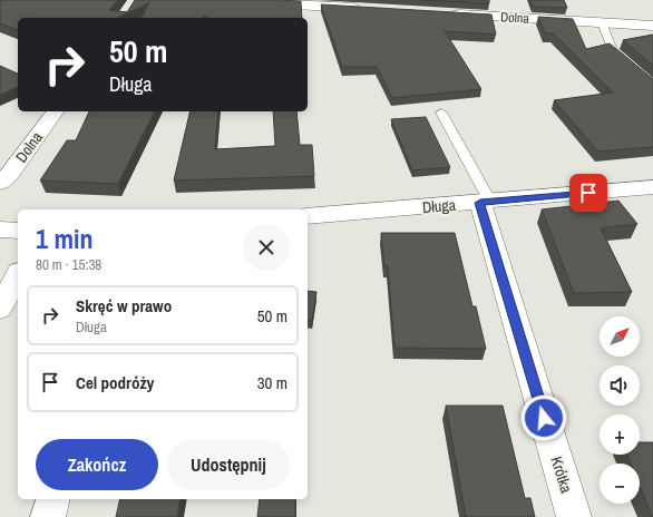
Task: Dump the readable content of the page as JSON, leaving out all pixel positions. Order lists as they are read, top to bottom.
{
  "streets": {
    "street": ["Dolna", "Długa", "Krótka"]
  },
  "crossings": [
    ["Długa", "Krótka"]
  ],
  "north": "top right",
  "page": {
    "turn": ["50 m", "Długa"],
    "heading": ["1 min", "80 m · 15:38"],
    "list": [
      {
        "name": "Skręć w prawo",
        "note": "Długa",
        "value": "50 m"
      },
      {
        "name": "Cel podróży",
        "value": "30 m"
      }
    ],
    "map_buttons": ["+", "−"],
    "buttons": ["Zakończ", "Udostępnij"]
  }
}
